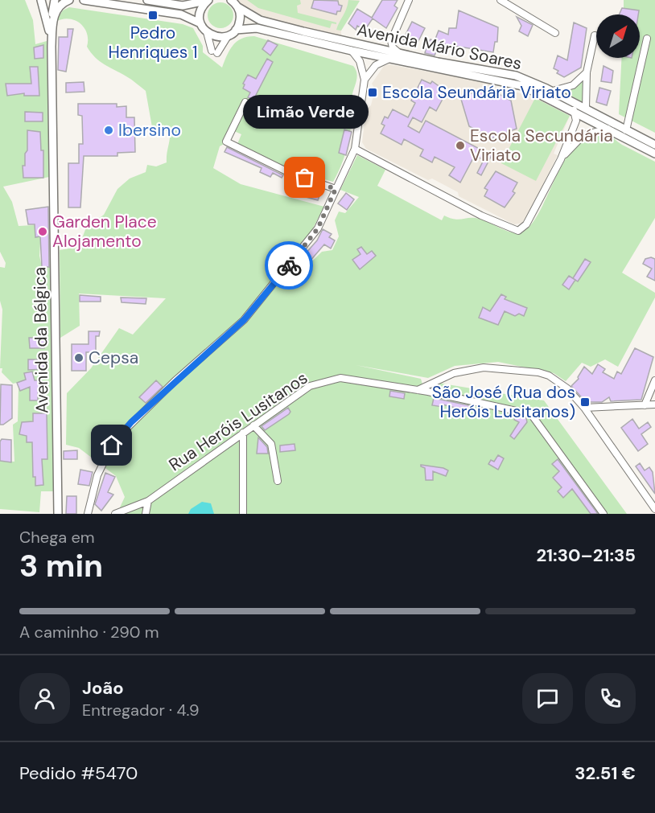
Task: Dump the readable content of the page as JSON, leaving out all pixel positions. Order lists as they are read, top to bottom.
{
  "streets": {
    "main road": ["Avenida Mário Soares", "Avenida da Bélgica"],
    "street": ["Rua Heróis Lusitanos"]
  },
  "places": {
    "transit": ["Pedro Henriques 1", "Escola Seundária Viriato", "São José (Rua dos Heróis Lusitanos)"],
    "other": [
      "Ibersino",
      "Escola Secundária Viriato",
      "Limão Verde",
      "Garden Place Alojamento",
      "Cepsa"
    ]
  },
  "north": "top right",
  "page": {
    "bubble": "Limão Verde",
    "heading": ["3 min", "Chega em", "21:30–21:35"],
    "panel": [
      "João",
      "Entregador · 4.9",
      "Pedido #5470",
      "32.51 €"
    ],
    "bar": "A caminho · 290 m"
  }
}
